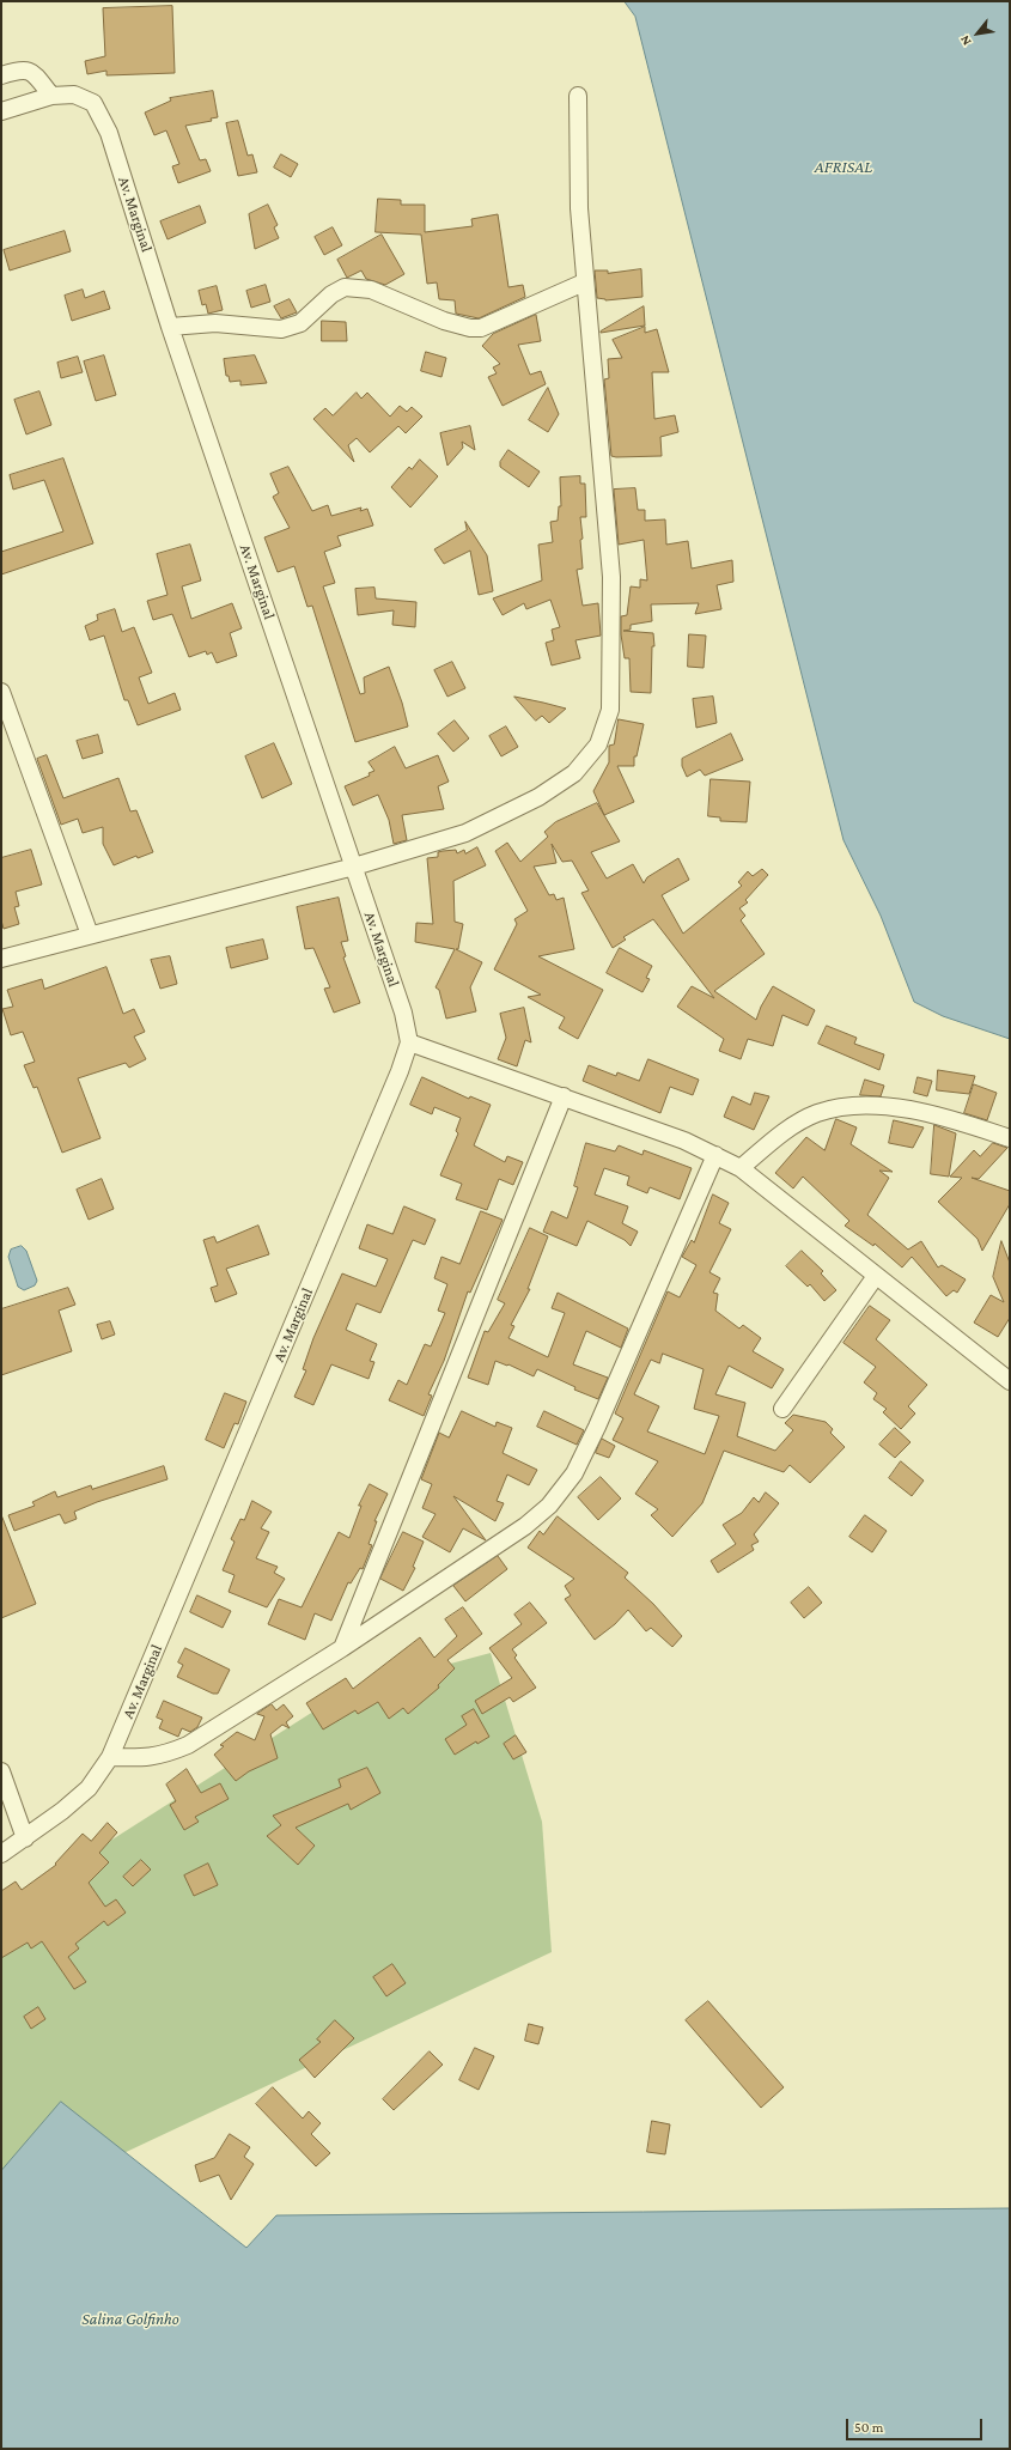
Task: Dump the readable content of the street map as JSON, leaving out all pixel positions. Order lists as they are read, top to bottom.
{
  "streets": {
    "street": ["Av. Marginal"]
  },
  "water": ["AFRISAL", "Salina Golfinho"],
  "scale_bar": "50 m",
  "north": "bottom left"
}
